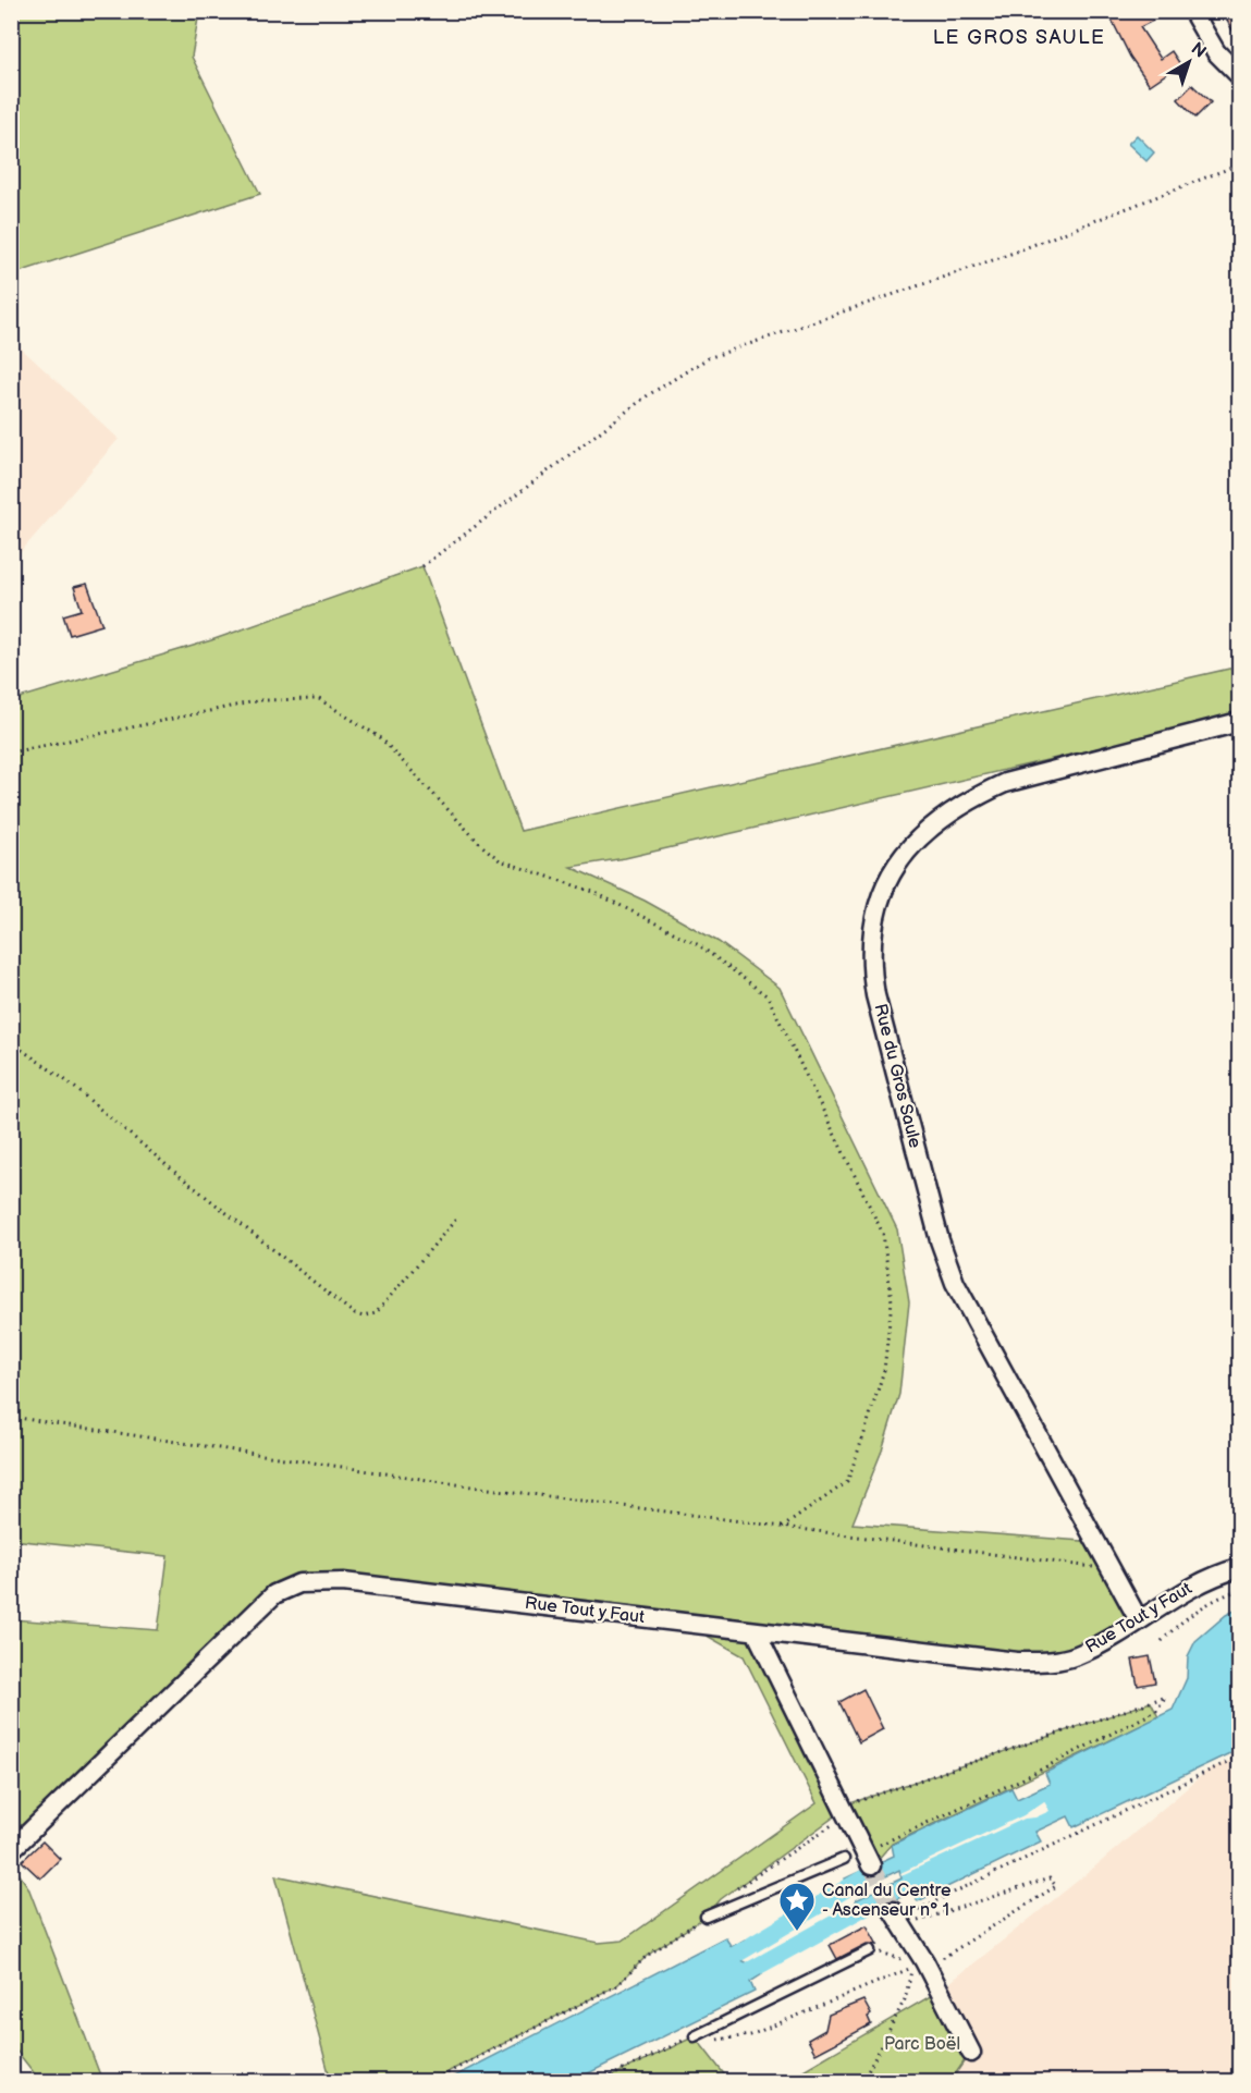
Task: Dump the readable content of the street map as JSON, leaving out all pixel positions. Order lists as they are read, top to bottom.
{
  "streets": {
    "street": ["Rue du Gros Saule", "Rue Tout y Faut"]
  },
  "crossings": [
    ["Rue du Gros Saule", "Rue Tout y Faut"]
  ],
  "districts": ["LE GROS SAULE"],
  "parks": ["Parc Boël"],
  "places": {
    "place": ["Canal du Centre - Ascenseur n° 1"]
  },
  "north": "top right"
}
